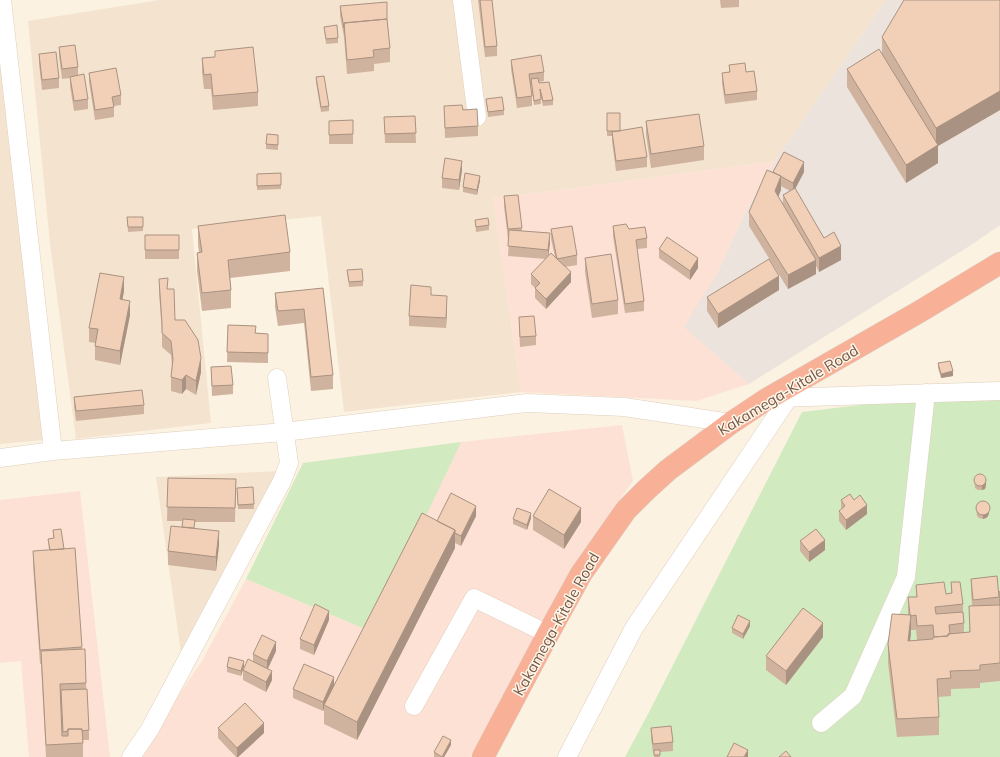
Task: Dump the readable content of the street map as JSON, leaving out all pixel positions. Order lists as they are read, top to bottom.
{
  "streets": {
    "highway": ["Kakamega-Kitale Road"]
  }
}
